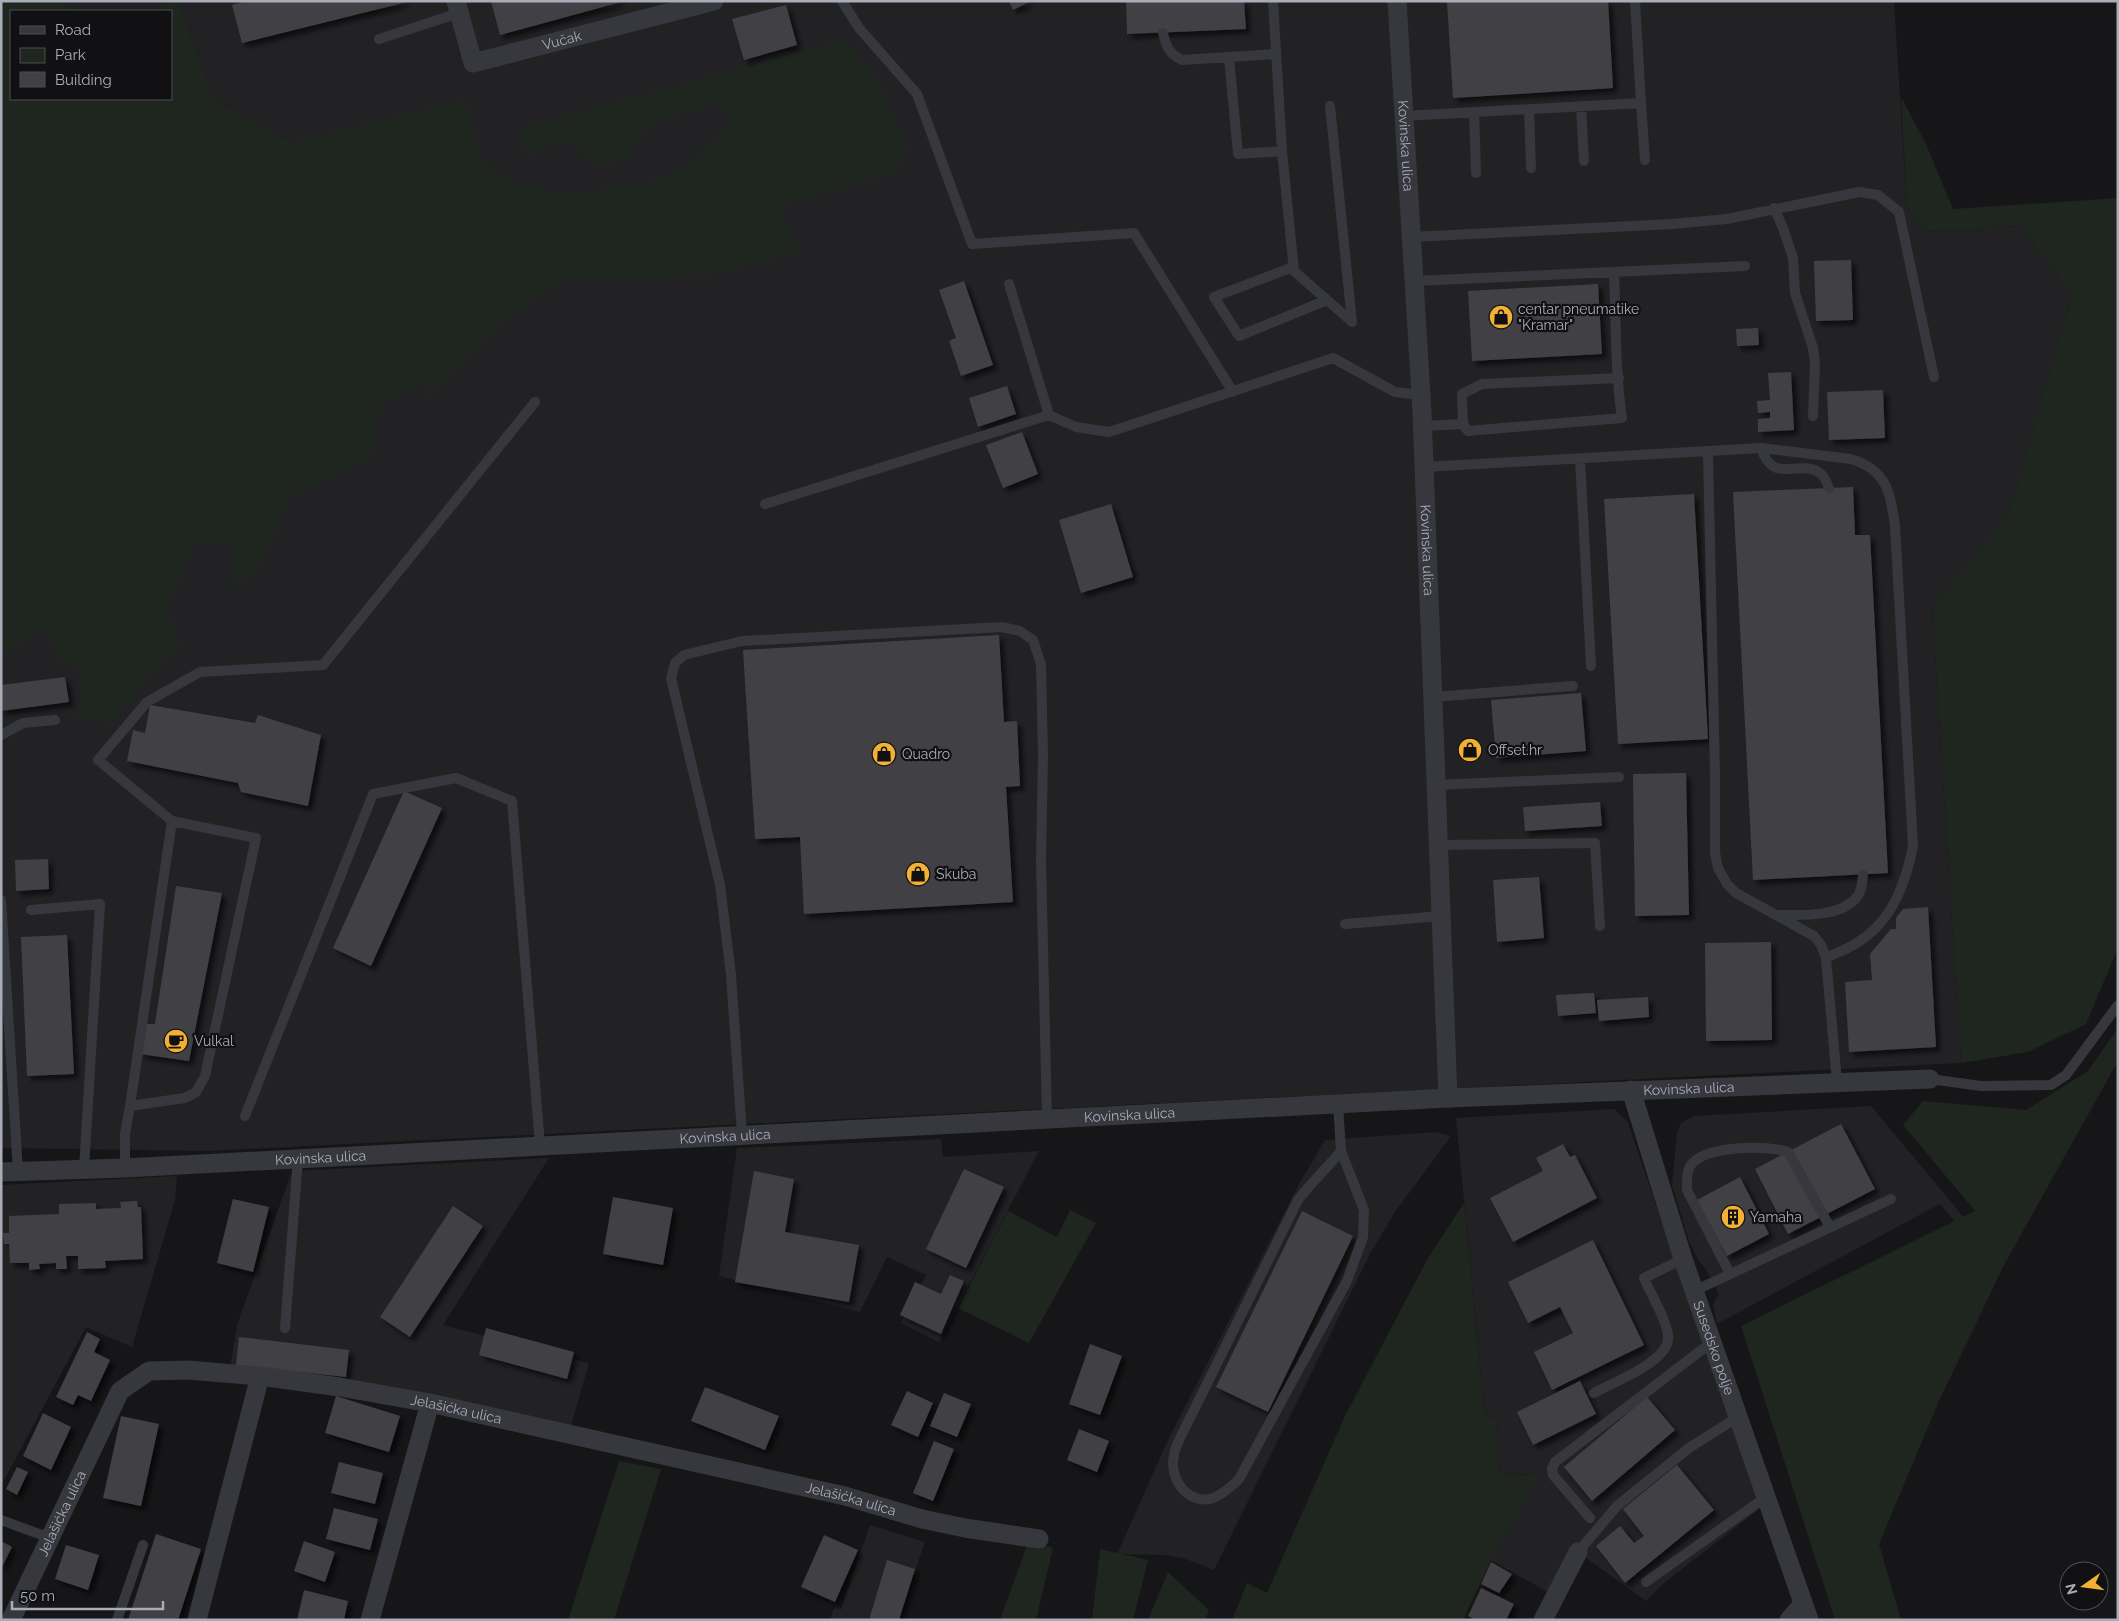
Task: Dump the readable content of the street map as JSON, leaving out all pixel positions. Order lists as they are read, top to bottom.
{
  "streets": {
    "street": [
      "Vučak",
      "Kovinska ulica",
      "Susedsko polje",
      "Jelašićka ulica"
    ]
  },
  "crossings": [
    ["Kovinska ulica", "Susedsko polje"]
  ],
  "places": {
    "shop": [
      "centar pneumatike \"Kramar\"",
      "Offset.hr",
      "Quadro",
      "Skuba"
    ],
    "cafe": ["Vulkal"],
    "building": ["Yamaha"]
  },
  "legend": ["Road", "Park", "Building"],
  "scale_bar": "50 m",
  "north": "left"
}
